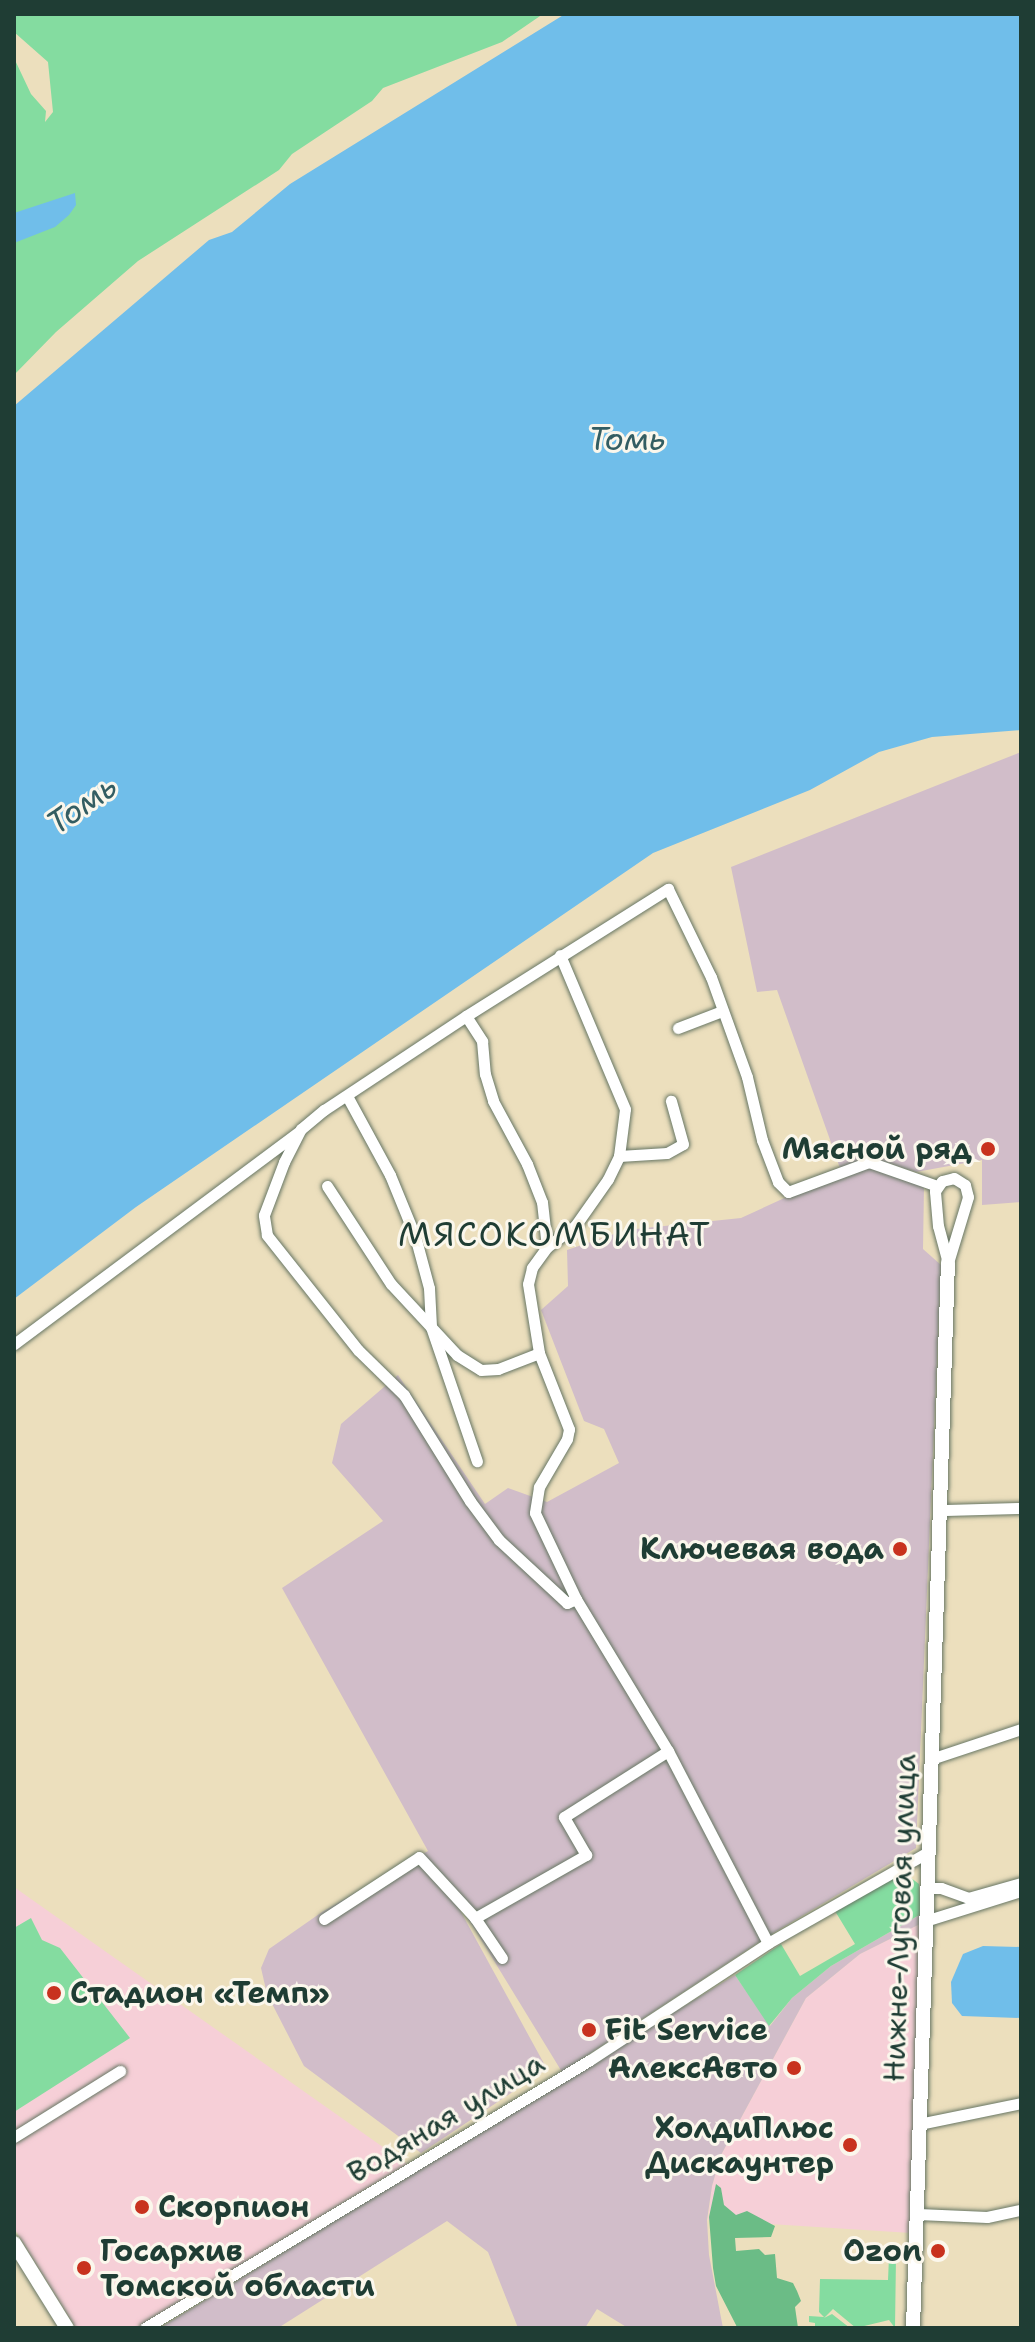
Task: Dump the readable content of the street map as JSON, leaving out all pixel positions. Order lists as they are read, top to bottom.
{
  "streets": {
    "street": ["Нижне-Луговая улица", "Водяная улица"]
  },
  "crossings": [
    ["Нижне-Луговая улица", "Водяная улица"]
  ],
  "districts": ["МЯСОКОМБИНАТ"],
  "water": ["Томь"],
  "places": [
    "Мясной ряд",
    "Ключевая вода",
    "Стадион «Темп»",
    "Fit Service",
    "АлексАвто",
    "ХолдиПлюс Дискаунтер",
    "Скорпион",
    "Ozon",
    "Госархив Томской области"
  ]
}
